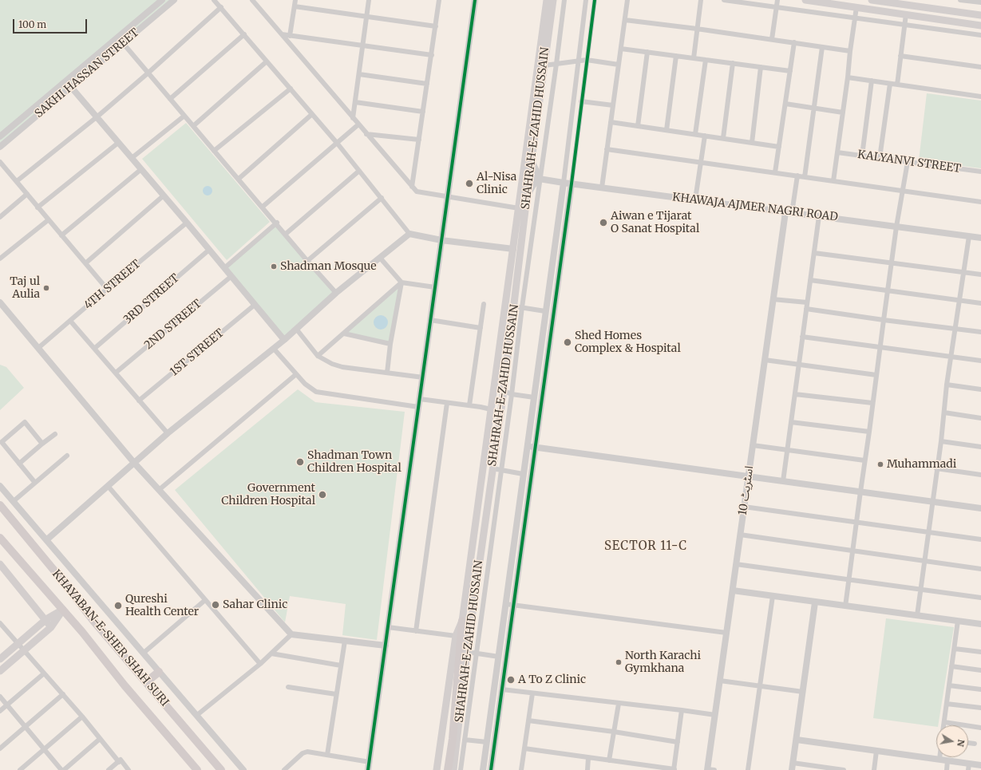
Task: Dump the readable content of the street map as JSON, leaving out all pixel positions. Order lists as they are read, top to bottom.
{
  "streets": {
    "main road": ["SHAHRAH-E-ZAHID HUSSAIN", "KHAYABAN-E-SHER SHAH SURI"],
    "street": [
      "SAKHI HASSAN STREET",
      "KALYANVI STREET",
      "KHAWAJA AJMER NAGRI ROAD",
      "4TH STREET",
      "3RD STREET",
      "2ND STREET",
      "1ST STREET",
      "اسٹریٹ 10"
    ]
  },
  "crossings": [
    ["SHAHRAH-E-ZAHID HUSSAIN", "KHAWAJA AJMER NAGRI ROAD"],
    ["KHAWAJA AJMER NAGRI ROAD", "اسٹریٹ 10"]
  ],
  "districts": ["SECTOR 11-C"],
  "places": [
    "Al-Nisa Clinic",
    "Aiwan e Tijarat O Sanat Hospital",
    "Shadman Mosque",
    "Taj ul Aulia",
    "Shed Homes Complex & Hospital",
    "Shadman Town Children Hospital",
    "Muhammadi",
    "Government Children Hospital",
    "Sahar Clinic",
    "Qureshi Health Center",
    "North Karachi Gymkhana",
    "A To Z Clinic"
  ],
  "scale_bar": "100 m",
  "north": "right"
}
